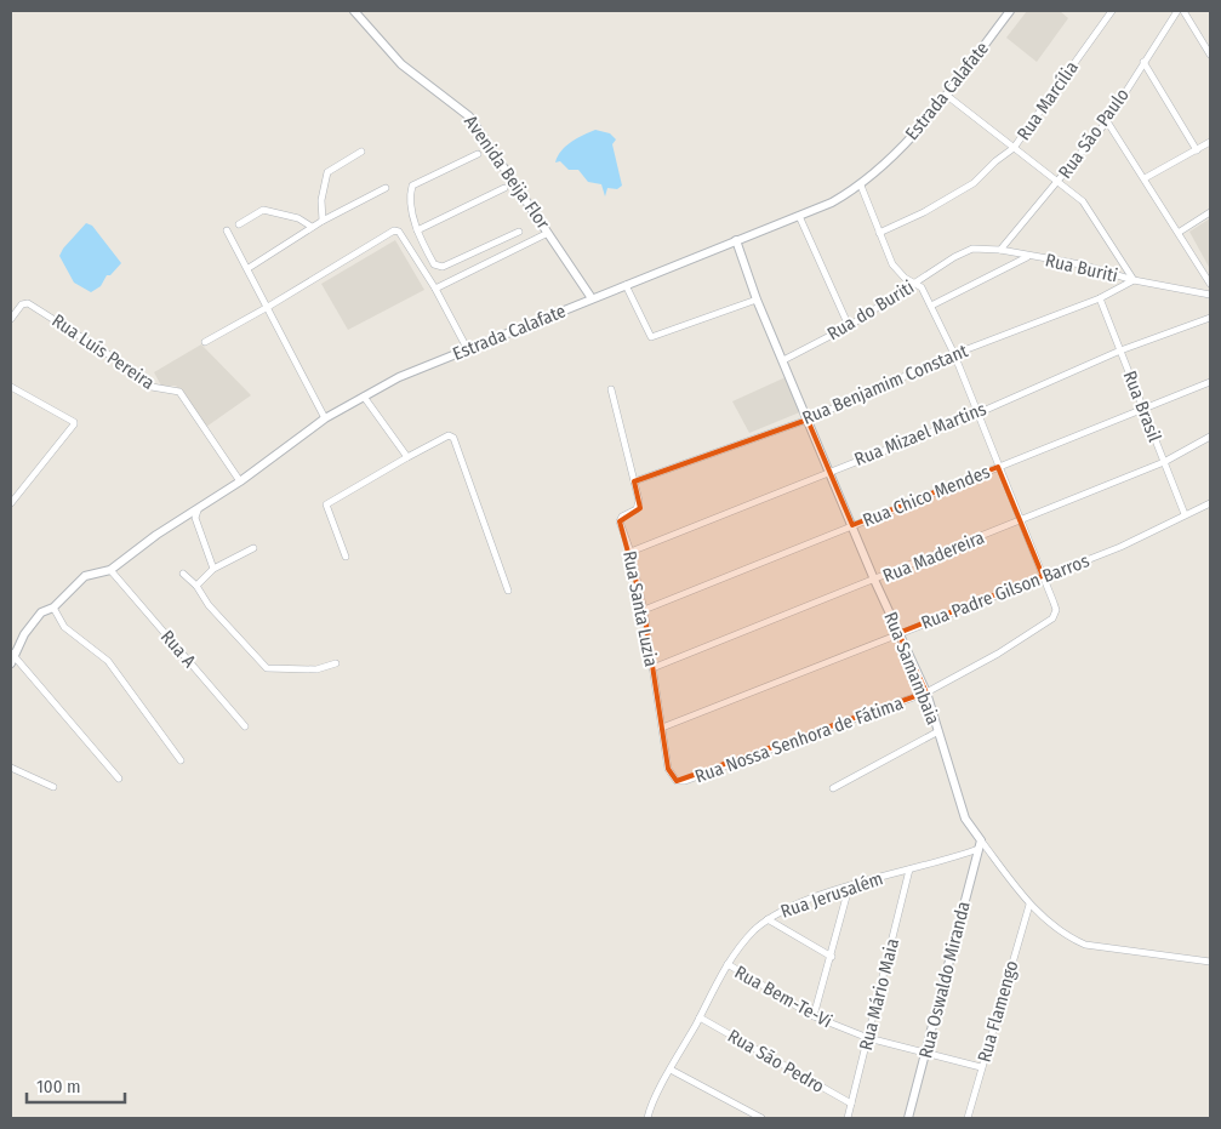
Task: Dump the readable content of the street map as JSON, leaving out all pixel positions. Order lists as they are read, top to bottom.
{
  "streets": {
    "street": [
      "Estrada Calafate",
      "Rua Marcília",
      "Rua São Paulo",
      "Avenida Beija Flor",
      "Rua Buriti",
      "Rua do Buriti",
      "Rua Luís Pereira",
      "Rua Benjamim Constant",
      "Rua Brasil",
      "Rua Mizael Martins",
      "Rua Chico Mendes",
      "Rua Madereira",
      "Rua Padre Gilson Barros",
      "Rua Santa Luzia",
      "Rua A",
      "Rua Samambaia",
      "Rua Nossa Senhora de Fátima",
      "Rua Jerusalém",
      "Rua Oswaldo Miranda",
      "Rua Mário Maia",
      "Rua Bem-Te-Vi",
      "Rua Flamengo",
      "Rua São Pedro"
    ]
  },
  "crossings": [
    ["Estrada Calafate", "Avenida Beija Flor"],
    ["Estrada Calafate", "Rua Luís Pereira"],
    ["Estrada Calafate", "Rua A"],
    ["Estrada Calafate", "Rua Samambaia"],
    ["Rua São Paulo", "Rua Buriti"],
    ["Rua Buriti", "Rua do Buriti"],
    ["Rua Buriti", "Rua Benjamim Constant"],
    ["Rua do Buriti", "Rua Samambaia"],
    ["Rua Benjamim Constant", "Rua Brasil"],
    ["Rua Benjamim Constant", "Rua Santa Luzia"],
    ["Rua Benjamim Constant", "Rua Samambaia"],
    ["Rua Brasil", "Rua Mizael Martins"],
    ["Rua Brasil", "Rua Chico Mendes"],
    ["Rua Brasil", "Rua Madereira"],
    ["Rua Brasil", "Rua Padre Gilson Barros"],
    ["Rua Mizael Martins", "Rua Santa Luzia"],
    ["Rua Mizael Martins", "Rua Samambaia"],
    ["Rua Chico Mendes", "Rua Santa Luzia"],
    ["Rua Chico Mendes", "Rua Samambaia"],
    ["Rua Madereira", "Rua Santa Luzia"],
    ["Rua Madereira", "Rua Samambaia"],
    ["Rua Padre Gilson Barros", "Rua Santa Luzia"],
    ["Rua Padre Gilson Barros", "Rua Samambaia"],
    ["Rua Padre Gilson Barros", "Rua Nossa Senhora de Fátima"],
    ["Rua Santa Luzia", "Rua Nossa Senhora de Fátima"],
    ["Rua Samambaia", "Rua Nossa Senhora de Fátima"],
    ["Rua Samambaia", "Rua Jerusalém"],
    ["Rua Samambaia", "Rua Oswaldo Miranda"],
    ["Rua Samambaia", "Rua Flamengo"],
    ["Rua Jerusalém", "Rua Oswaldo Miranda"],
    ["Rua Jerusalém", "Rua Mário Maia"],
    ["Rua Jerusalém", "Rua Bem-Te-Vi"],
    ["Rua Jerusalém", "Rua São Pedro"],
    ["Rua Oswaldo Miranda", "Rua Bem-Te-Vi"],
    ["Rua Mário Maia", "Rua Bem-Te-Vi"],
    ["Rua Mário Maia", "Rua São Pedro"],
    ["Rua Bem-Te-Vi", "Rua Flamengo"]
  ],
  "scale_bar": "100 m"
}
